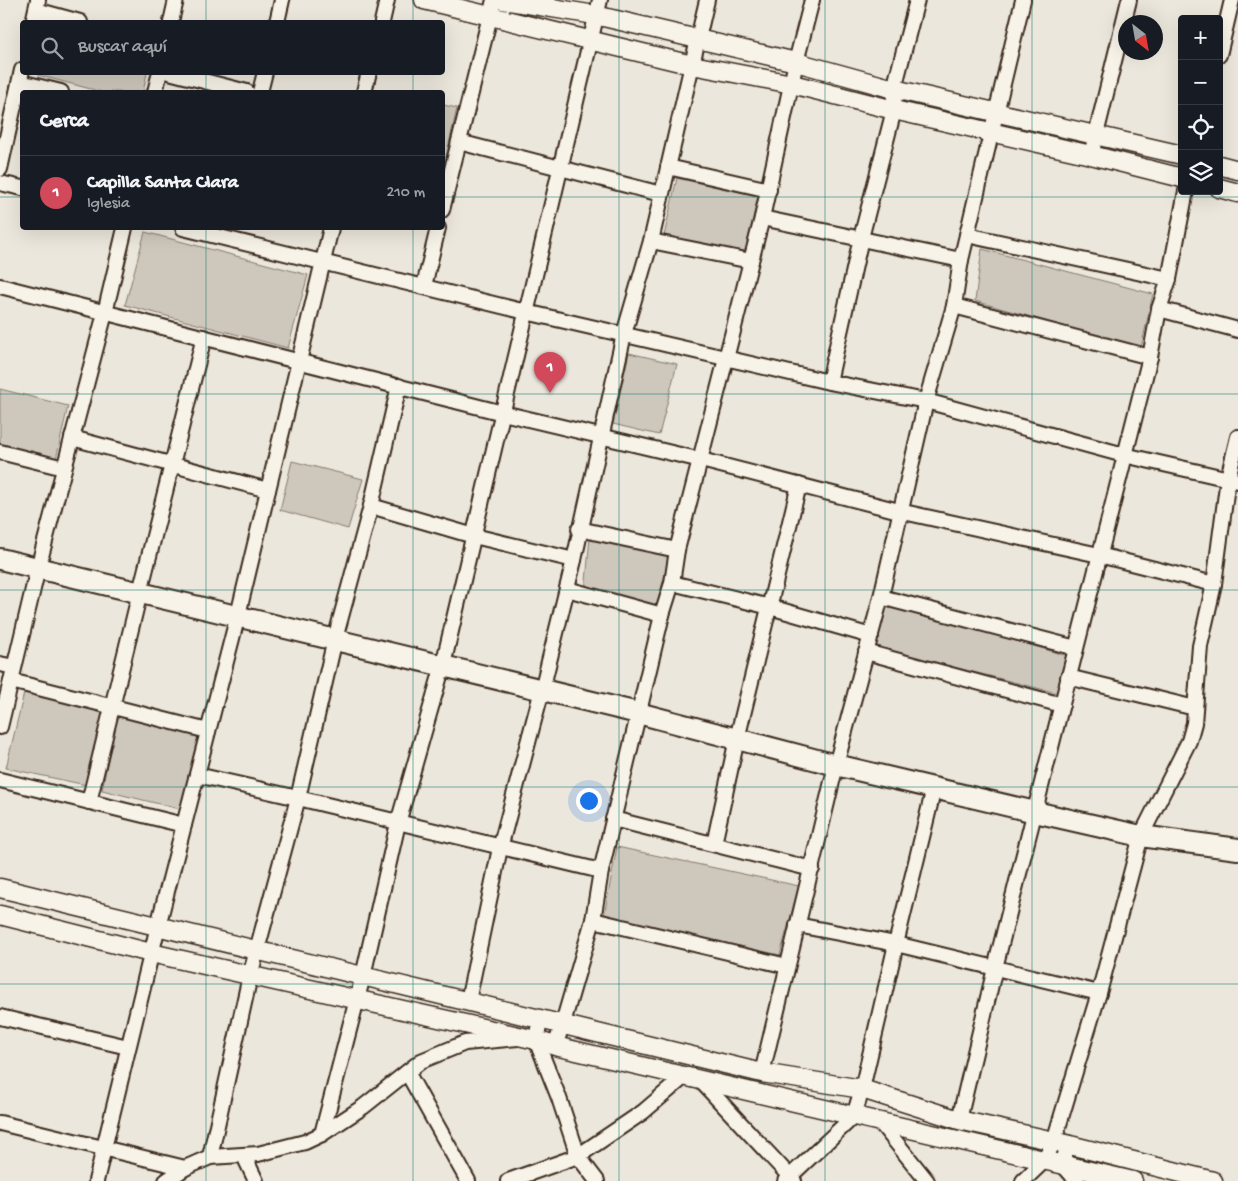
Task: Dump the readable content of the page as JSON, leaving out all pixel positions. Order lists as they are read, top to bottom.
{
  "north": "bottom right",
  "page": {
    "map_buttons": ["+", "−"],
    "search": "Buscar aquí",
    "heading": "Cerca",
    "list": [
      {
        "mark": "1",
        "name": "Capilla Santa Clara",
        "note": "Iglesia",
        "value": "210 m"
      }
    ],
    "pins": "1"
  }
}
